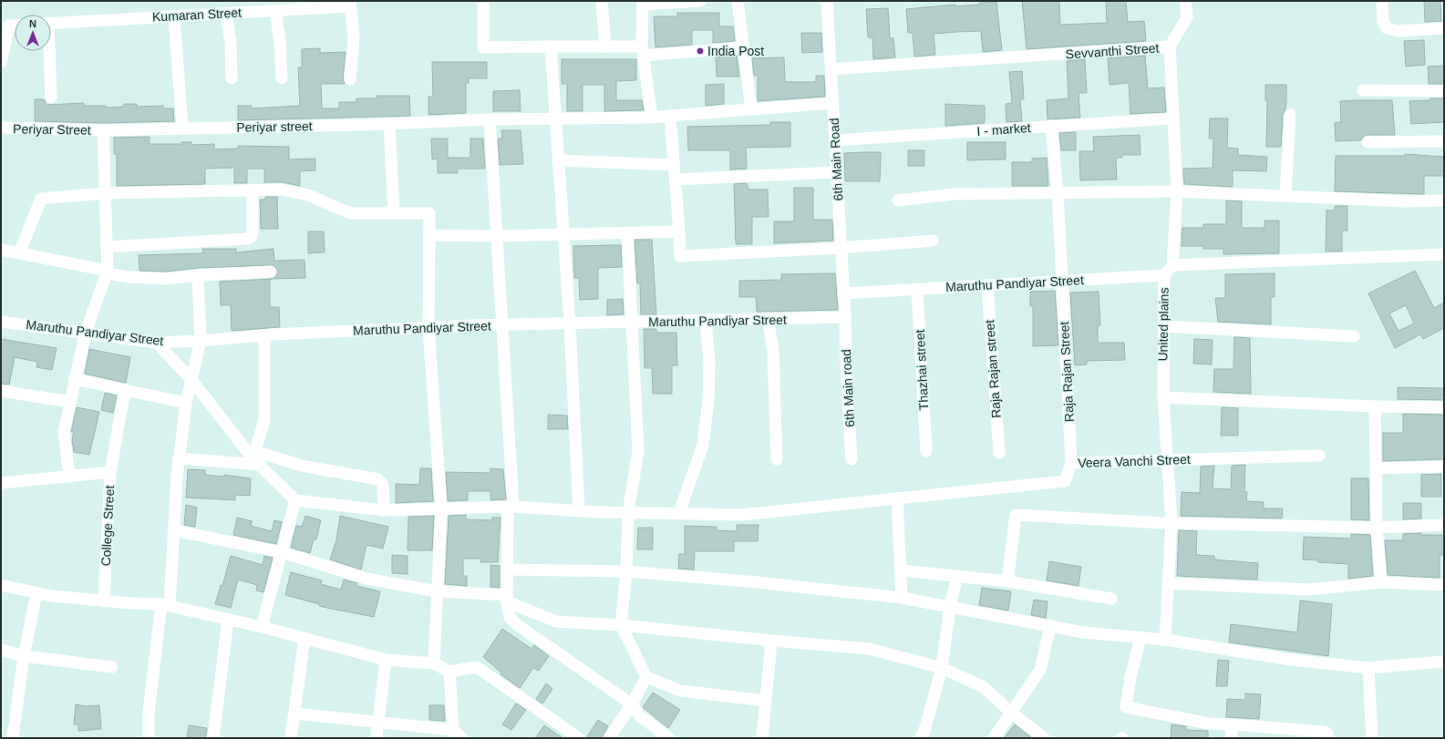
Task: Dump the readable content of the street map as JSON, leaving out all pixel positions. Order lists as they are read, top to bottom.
{
  "streets": {
    "street": [
      "Kumaran Street",
      "Sevvanthi Street",
      "Periyar street",
      "Periyar Street",
      "I - market",
      "6th Main Road",
      "Maruthu Pandiyar Street",
      "United plains",
      "Raja Rajan street",
      "Thazhai street",
      "Raja Rajan Street",
      "6th Main road",
      "Veera Vanchi Street",
      "College Street"
    ]
  },
  "crossings": [
    ["Sevvanthi Street", "I - market"],
    ["Sevvanthi Street", "6th Main Road"],
    ["Periyar street", "Periyar Street"],
    ["Periyar street", "6th Main Road"],
    ["I - market", "6th Main Road"],
    ["6th Main Road", "Maruthu Pandiyar Street"],
    ["6th Main Road", "6th Main road"],
    ["Maruthu Pandiyar Street", "United plains"],
    ["Maruthu Pandiyar Street", "Raja Rajan street"],
    ["Maruthu Pandiyar Street", "Thazhai street"],
    ["Maruthu Pandiyar Street", "Raja Rajan Street"],
    ["Maruthu Pandiyar Street", "6th Main road"],
    ["United plains", "Veera Vanchi Street"],
    ["Raja Rajan Street", "Veera Vanchi Street"]
  ],
  "places": ["India Post"],
  "north": "top"
}
